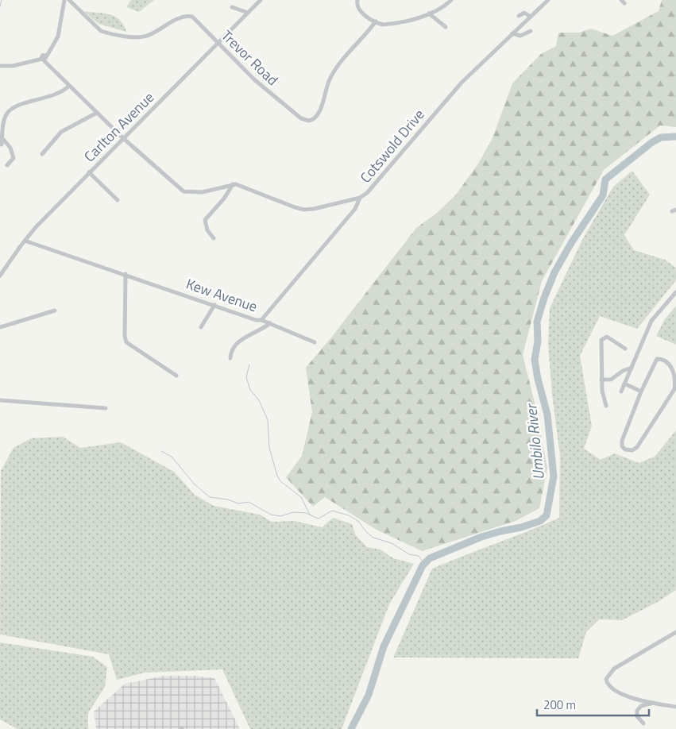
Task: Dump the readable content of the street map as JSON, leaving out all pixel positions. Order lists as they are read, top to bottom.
{
  "streets": {
    "street": [
      "Trevor Road",
      "Carlton Avenue",
      "Cotswold Drive",
      "Kew Avenue"
    ]
  },
  "crossings": [
    ["Trevor Road", "Carlton Avenue"],
    ["Carlton Avenue", "Kew Avenue"],
    ["Cotswold Drive", "Kew Avenue"]
  ],
  "water": ["Umbilo River"],
  "scale_bar": "200 m"
}
